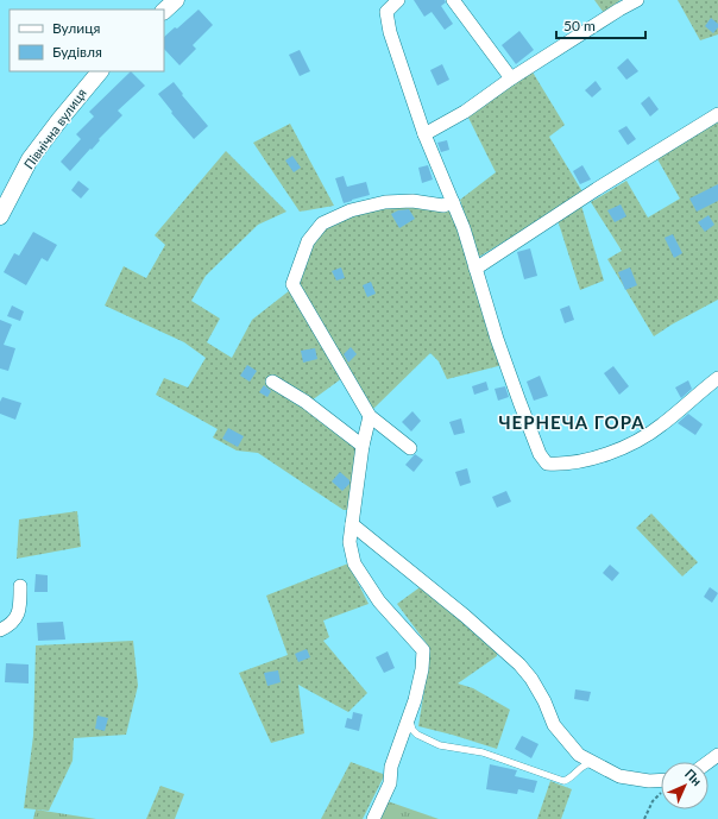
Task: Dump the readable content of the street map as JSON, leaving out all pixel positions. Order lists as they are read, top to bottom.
{
  "streets": {
    "street": ["Північна вулиця"]
  },
  "districts": ["ЧЕРНЕЧА ГОРА"],
  "legend": ["Вулиця", "Будівля"],
  "scale_bar": "50 m",
  "north": "top right"
}
